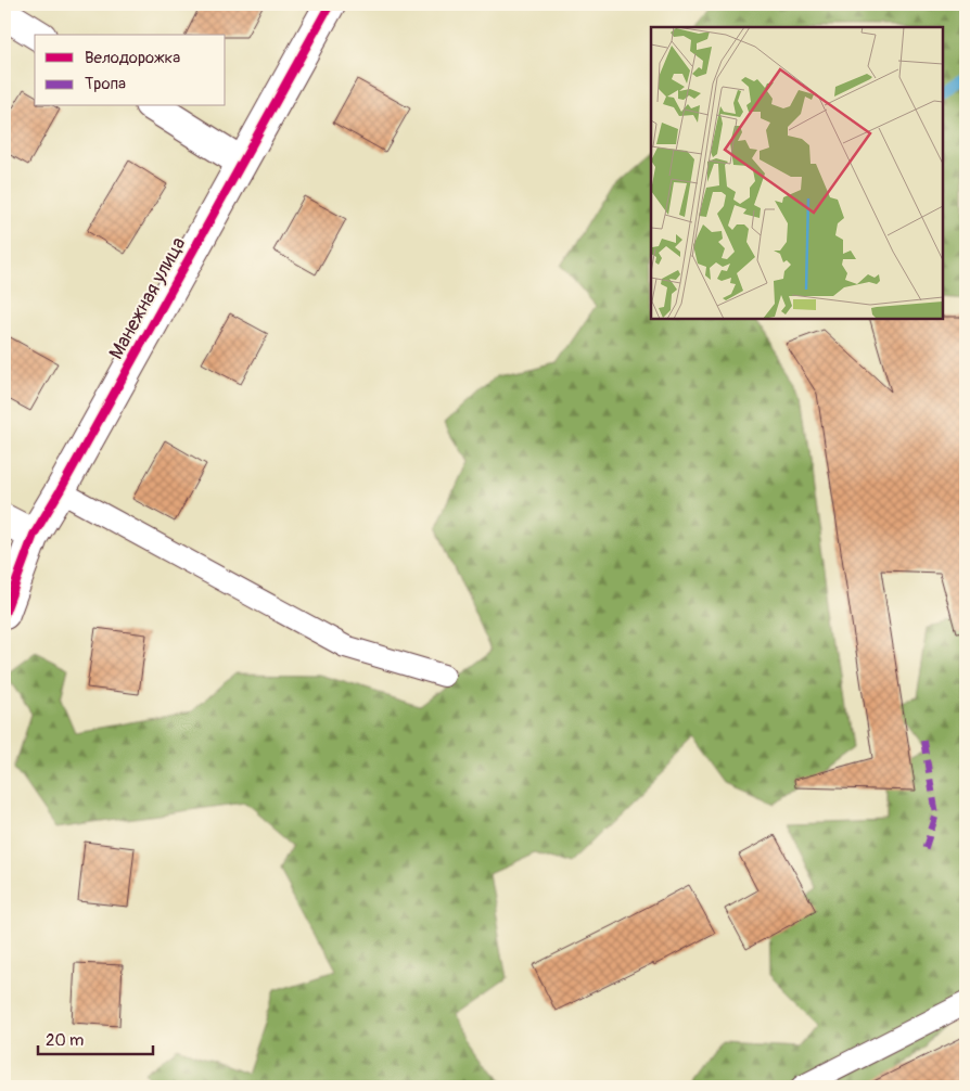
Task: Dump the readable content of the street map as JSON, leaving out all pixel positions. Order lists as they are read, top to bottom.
{
  "streets": {
    "street": ["Манежная улица"]
  },
  "legend": ["Велодорожка", "Тропа"],
  "scale_bar": "20 m"
}
